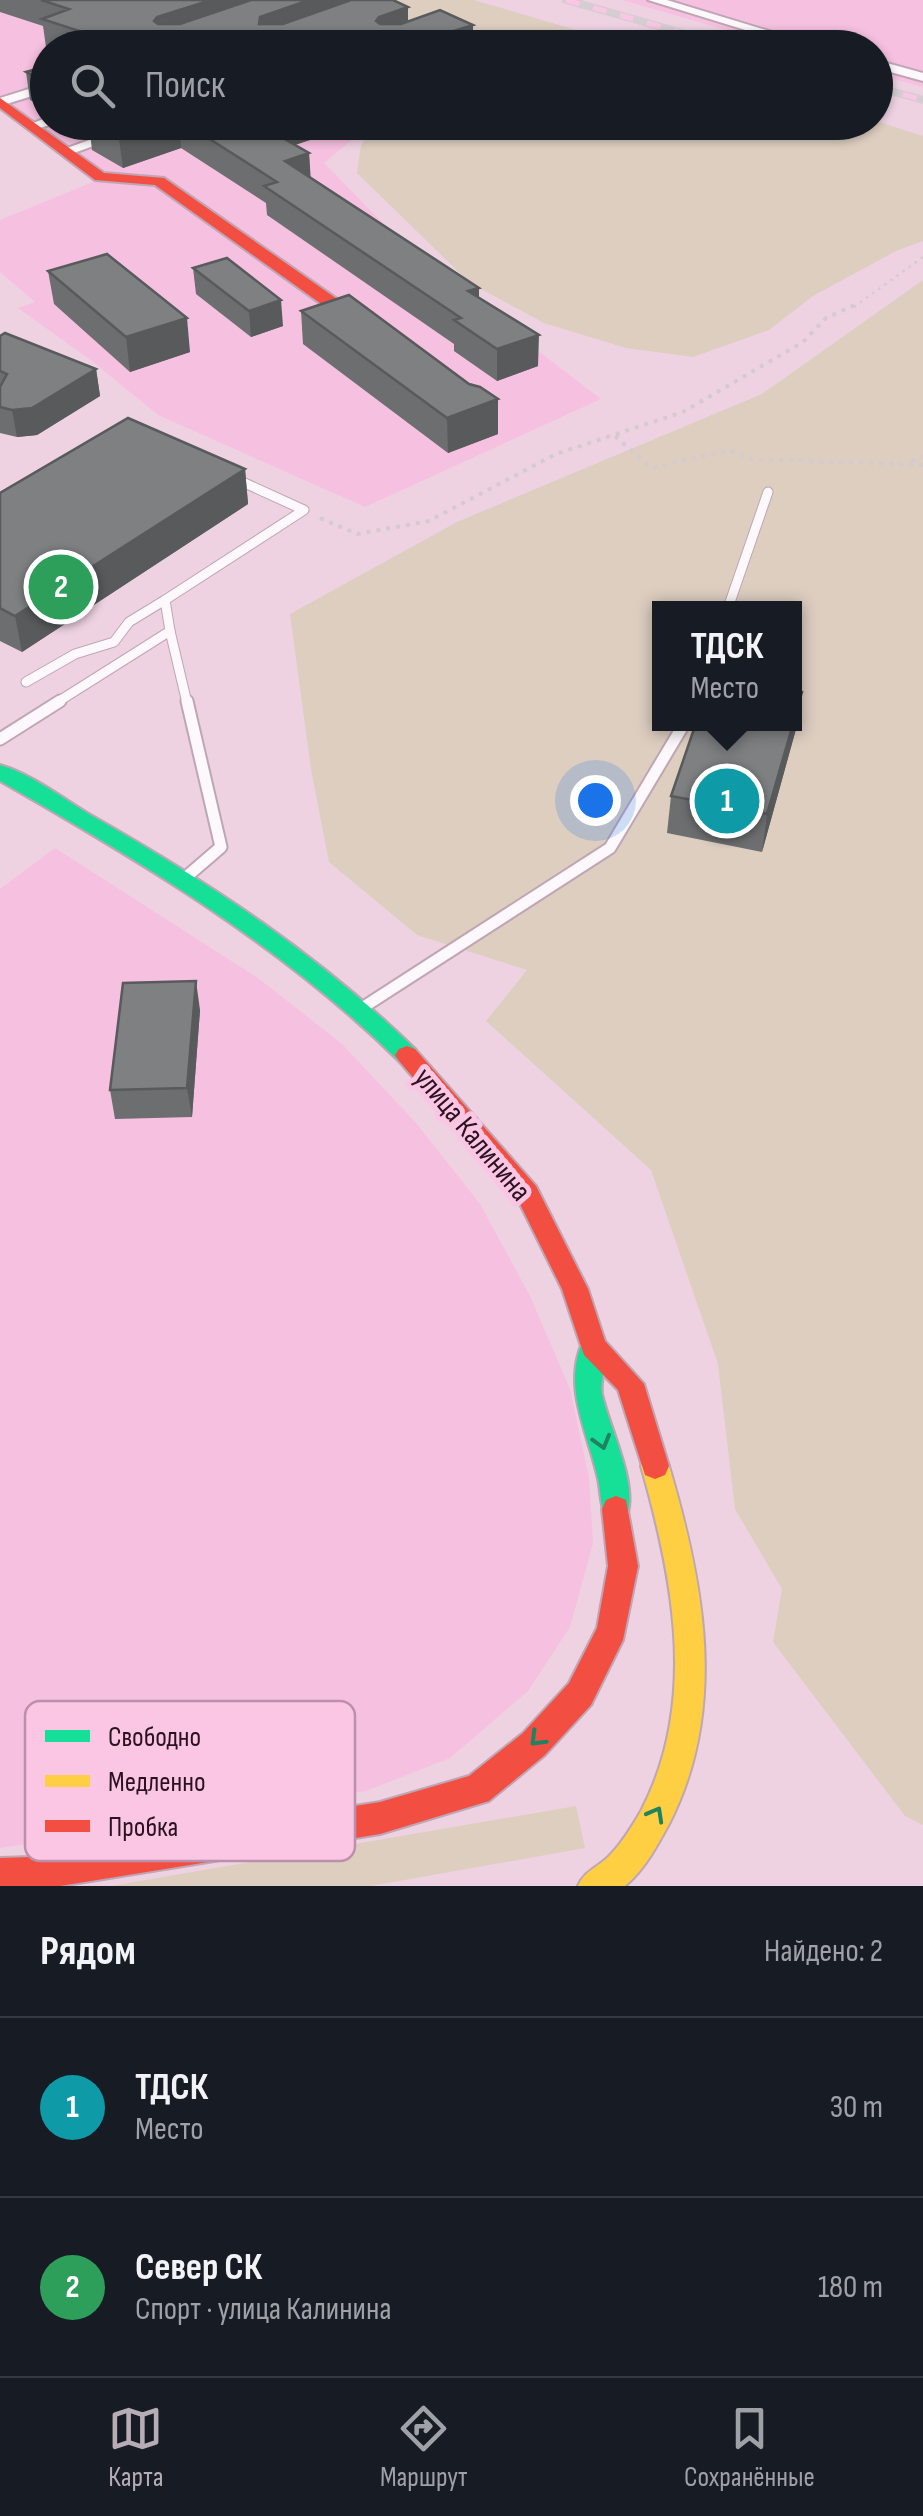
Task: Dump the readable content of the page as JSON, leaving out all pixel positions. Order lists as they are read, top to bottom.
{
  "streets": {
    "main road": ["улица Калинина"]
  },
  "one_way": ["улица Калинина"],
  "legend": ["Свободно", "Медленно", "Пробка"],
  "page": {
    "search": "Поиск",
    "pins": ["2", "1"],
    "popup": ["ТДСК", "Место"],
    "heading": ["Рядом", "Найдено: 2"],
    "list": [
      {
        "mark": "1",
        "name": "ТДСК",
        "note": "Место",
        "value": "30 m"
      },
      {
        "mark": "2",
        "name": "Север СК",
        "note": "Спорт · улица Калинина",
        "value": "180 m"
      }
    ],
    "nav": ["Карта", "Маршрут", "Сохранённые"]
  }
}
